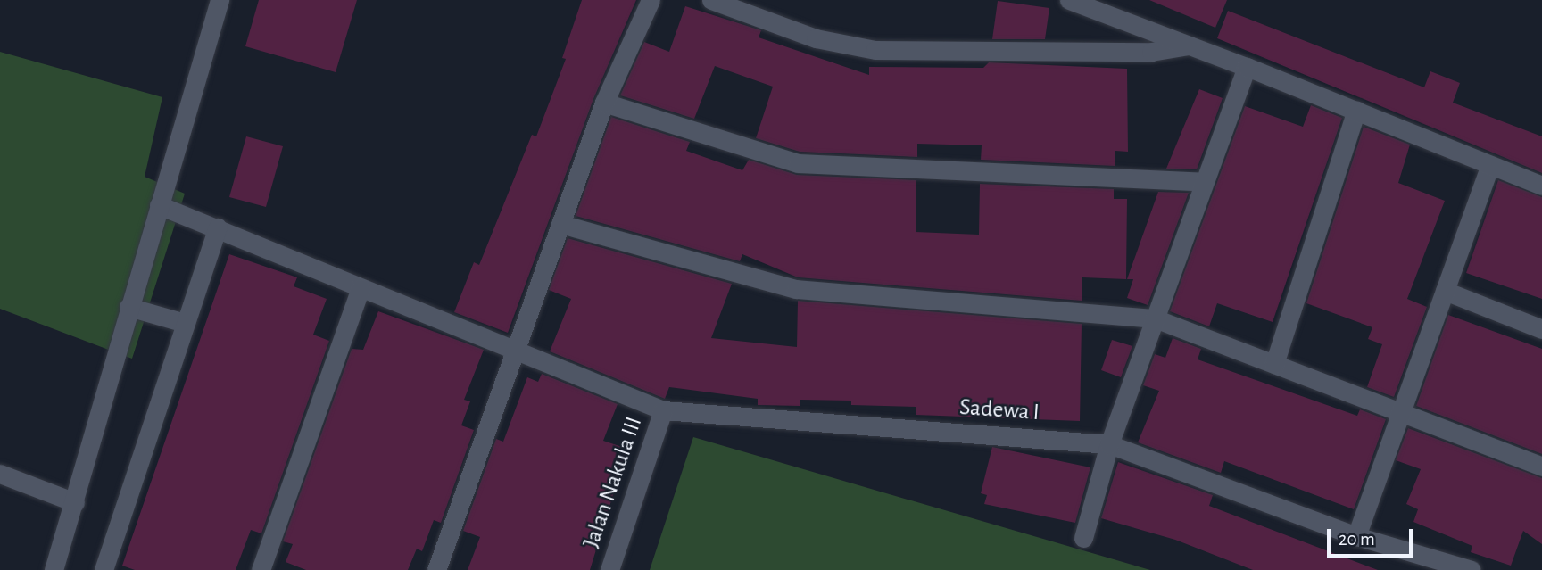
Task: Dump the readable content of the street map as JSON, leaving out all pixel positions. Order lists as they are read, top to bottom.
{
  "streets": {
    "street": ["Sadewa I", "Jalan Nakula III"]
  },
  "crossings": [
    ["Sadewa I", "Jalan Nakula III"]
  ],
  "scale_bar": "20 m"
}
